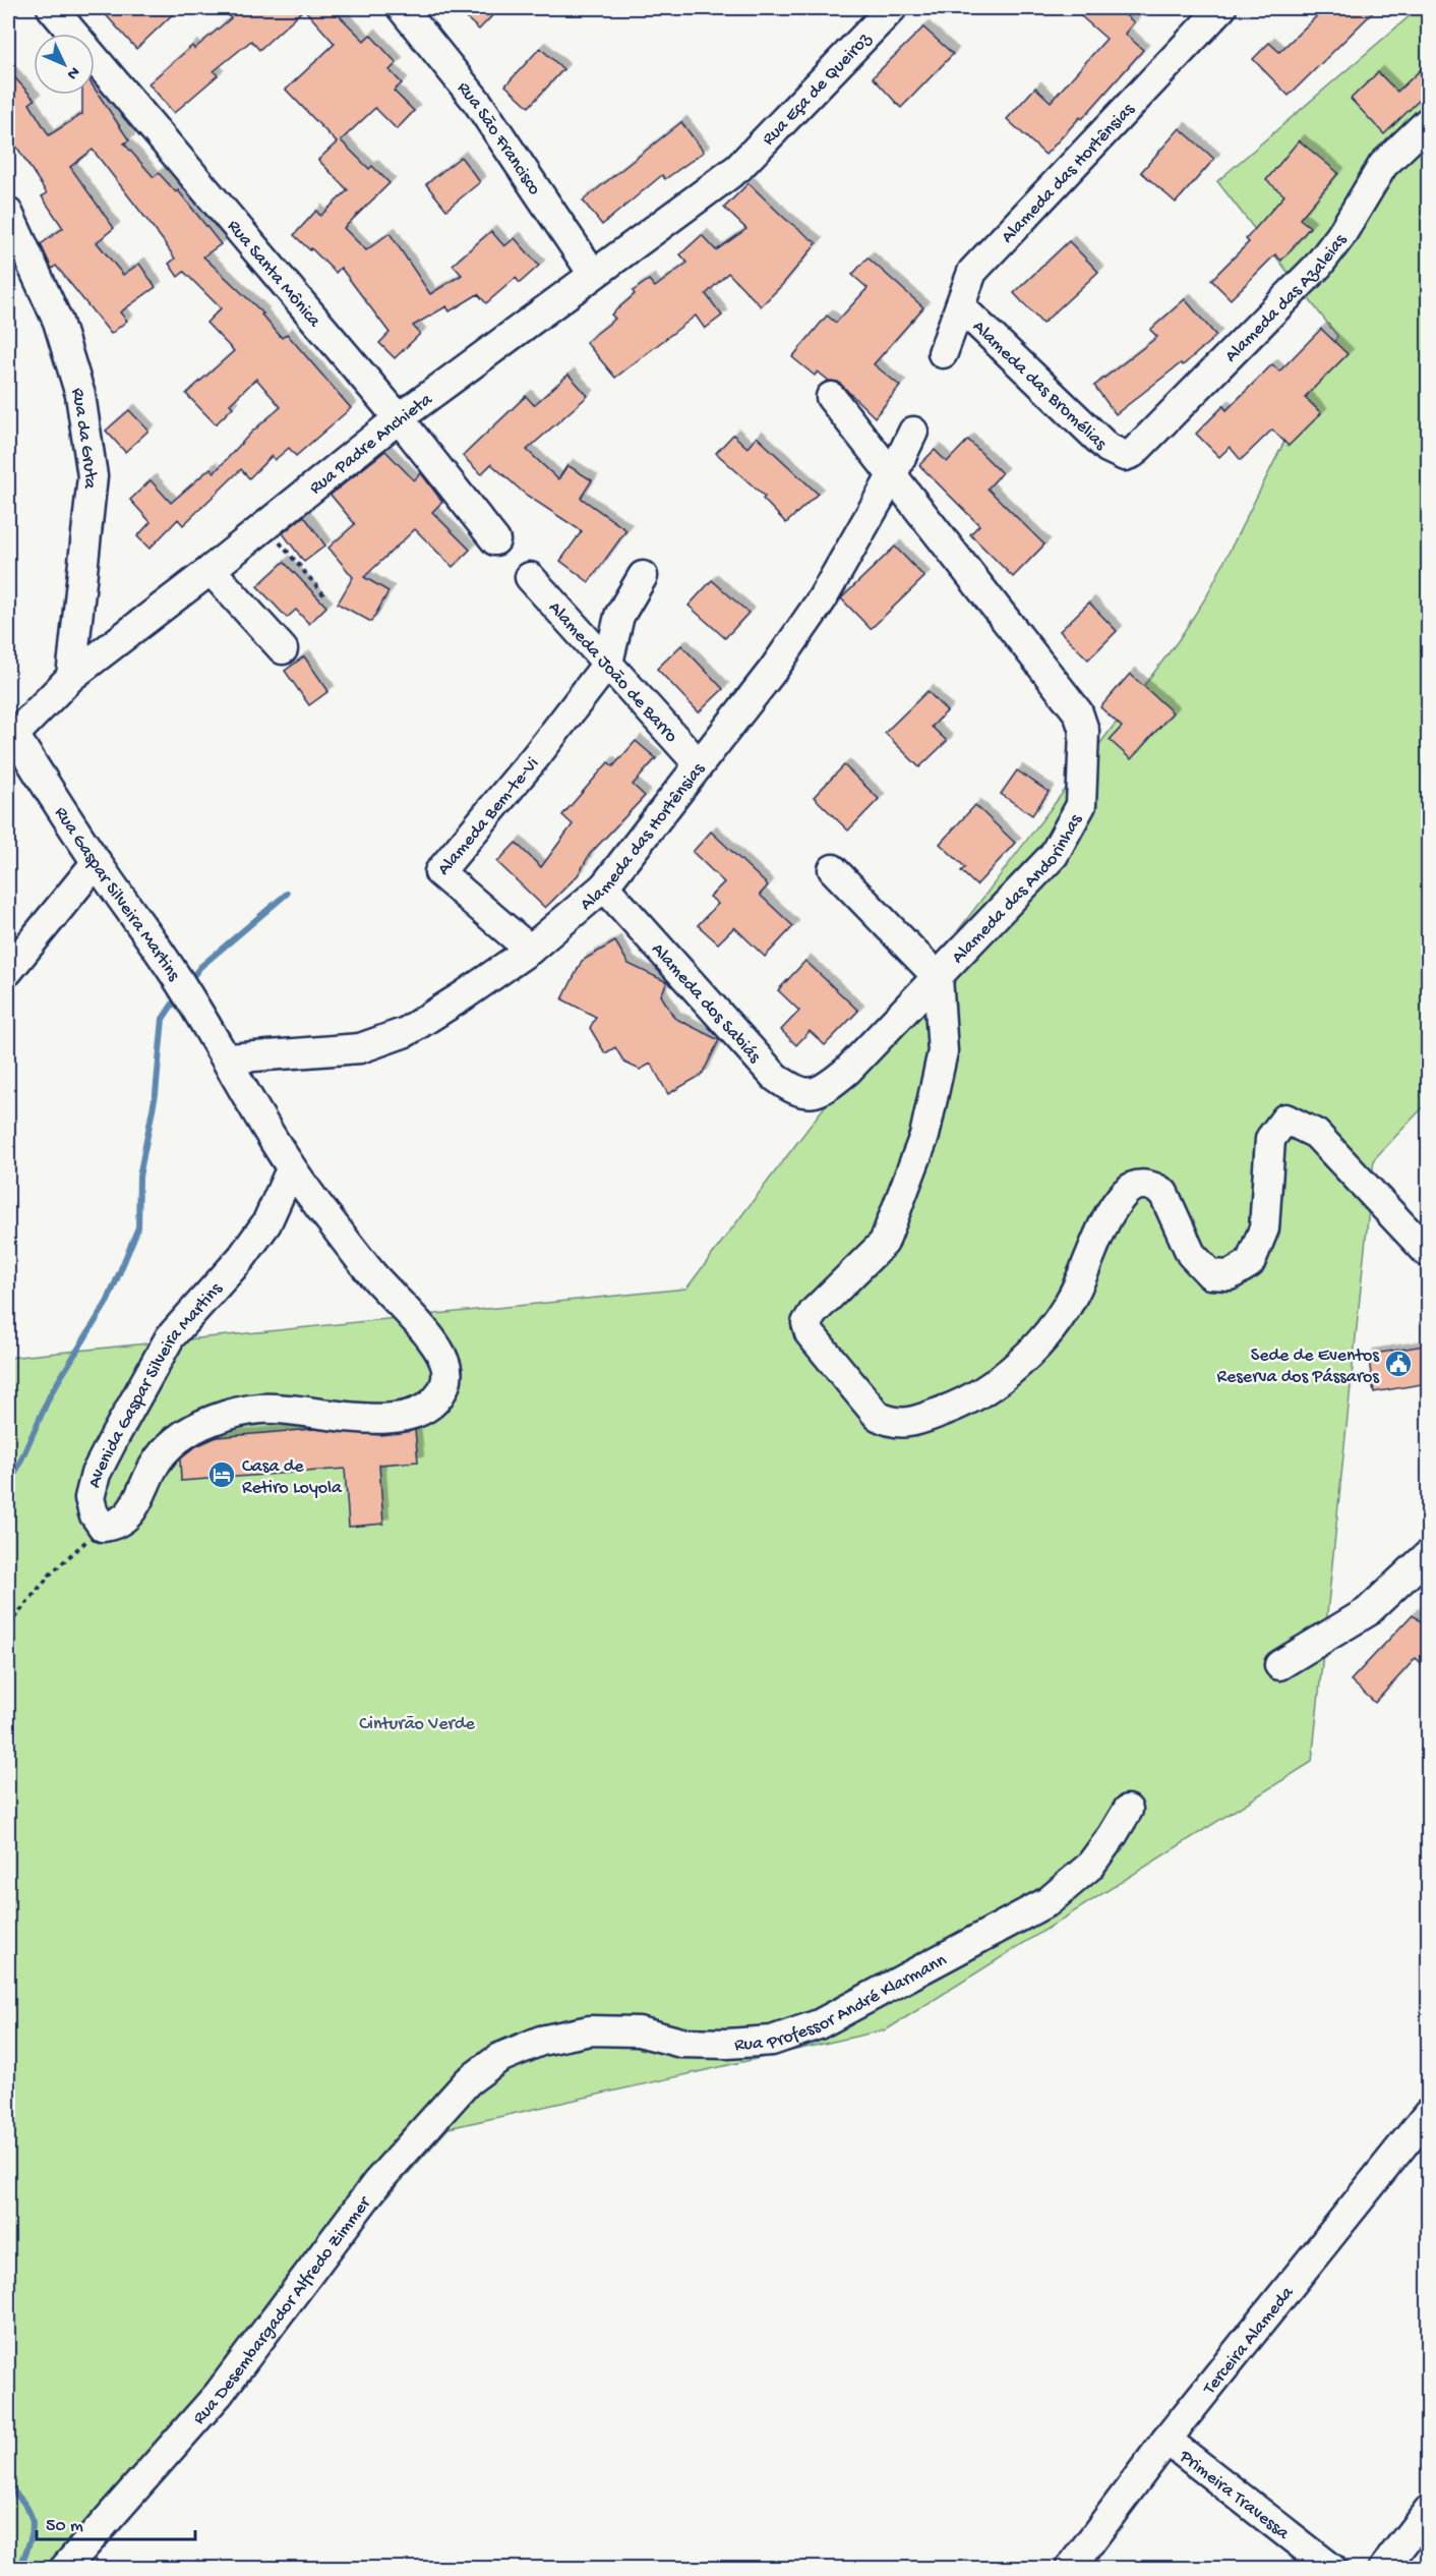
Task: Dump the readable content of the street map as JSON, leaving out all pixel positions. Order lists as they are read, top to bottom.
{
  "streets": {
    "street": [
      "Rua Eça de Queiroz",
      "Rua São Francisco",
      "Alameda das Hortênsias",
      "Rua Santa Mônica",
      "Alameda das Azaleias",
      "Alameda das Bromélias",
      "Rua da Gruta",
      "Rua Padre Anchieta",
      "Alameda João de Barro",
      "Alameda Bem-te-Vi",
      "Alameda das Andorinhas",
      "Rua Gaspar Silveira Martins",
      "Alameda dos Sabiás",
      "Avenida Gaspar Silveira Martins",
      "Rua Professor André Klarmann",
      "Rua Desembargador Alfredo Zimmer",
      "Terceira Alameda",
      "Primeira Travessa"
    ]
  },
  "crossings": [
    ["Rua Eça de Queiroz", "Rua Padre Anchieta"],
    ["Rua São Francisco", "Rua Padre Anchieta"],
    ["Alameda das Hortênsias", "Alameda das Bromélias"],
    ["Alameda das Hortênsias", "Alameda João de Barro"],
    ["Alameda das Hortênsias", "Alameda Bem-te-Vi"],
    ["Alameda das Hortênsias", "Alameda das Andorinhas"],
    ["Alameda das Hortênsias", "Rua Gaspar Silveira Martins"],
    ["Alameda das Hortênsias", "Alameda dos Sabiás"],
    ["Alameda das Hortênsias", "Avenida Gaspar Silveira Martins"],
    ["Rua Santa Mônica", "Rua Padre Anchieta"],
    ["Alameda das Azaleias", "Alameda das Bromélias"],
    ["Rua da Gruta", "Rua Padre Anchieta"],
    ["Rua Padre Anchieta", "Rua Gaspar Silveira Martins"],
    ["Alameda João de Barro", "Alameda Bem-te-Vi"],
    ["Alameda das Andorinhas", "Alameda dos Sabiás"],
    ["Rua Gaspar Silveira Martins", "Avenida Gaspar Silveira Martins"],
    ["Rua Professor André Klarmann", "Rua Desembargador Alfredo Zimmer"],
    ["Terceira Alameda", "Primeira Travessa"]
  ],
  "parks": ["Cinturão Verde"],
  "places": {
    "public building": ["Sede de Eventos Reserva dos Pássaros"],
    "hotel": ["Casa de Retiro Loyola"]
  },
  "scale_bar": "50 m",
  "north": "bottom right"
}
